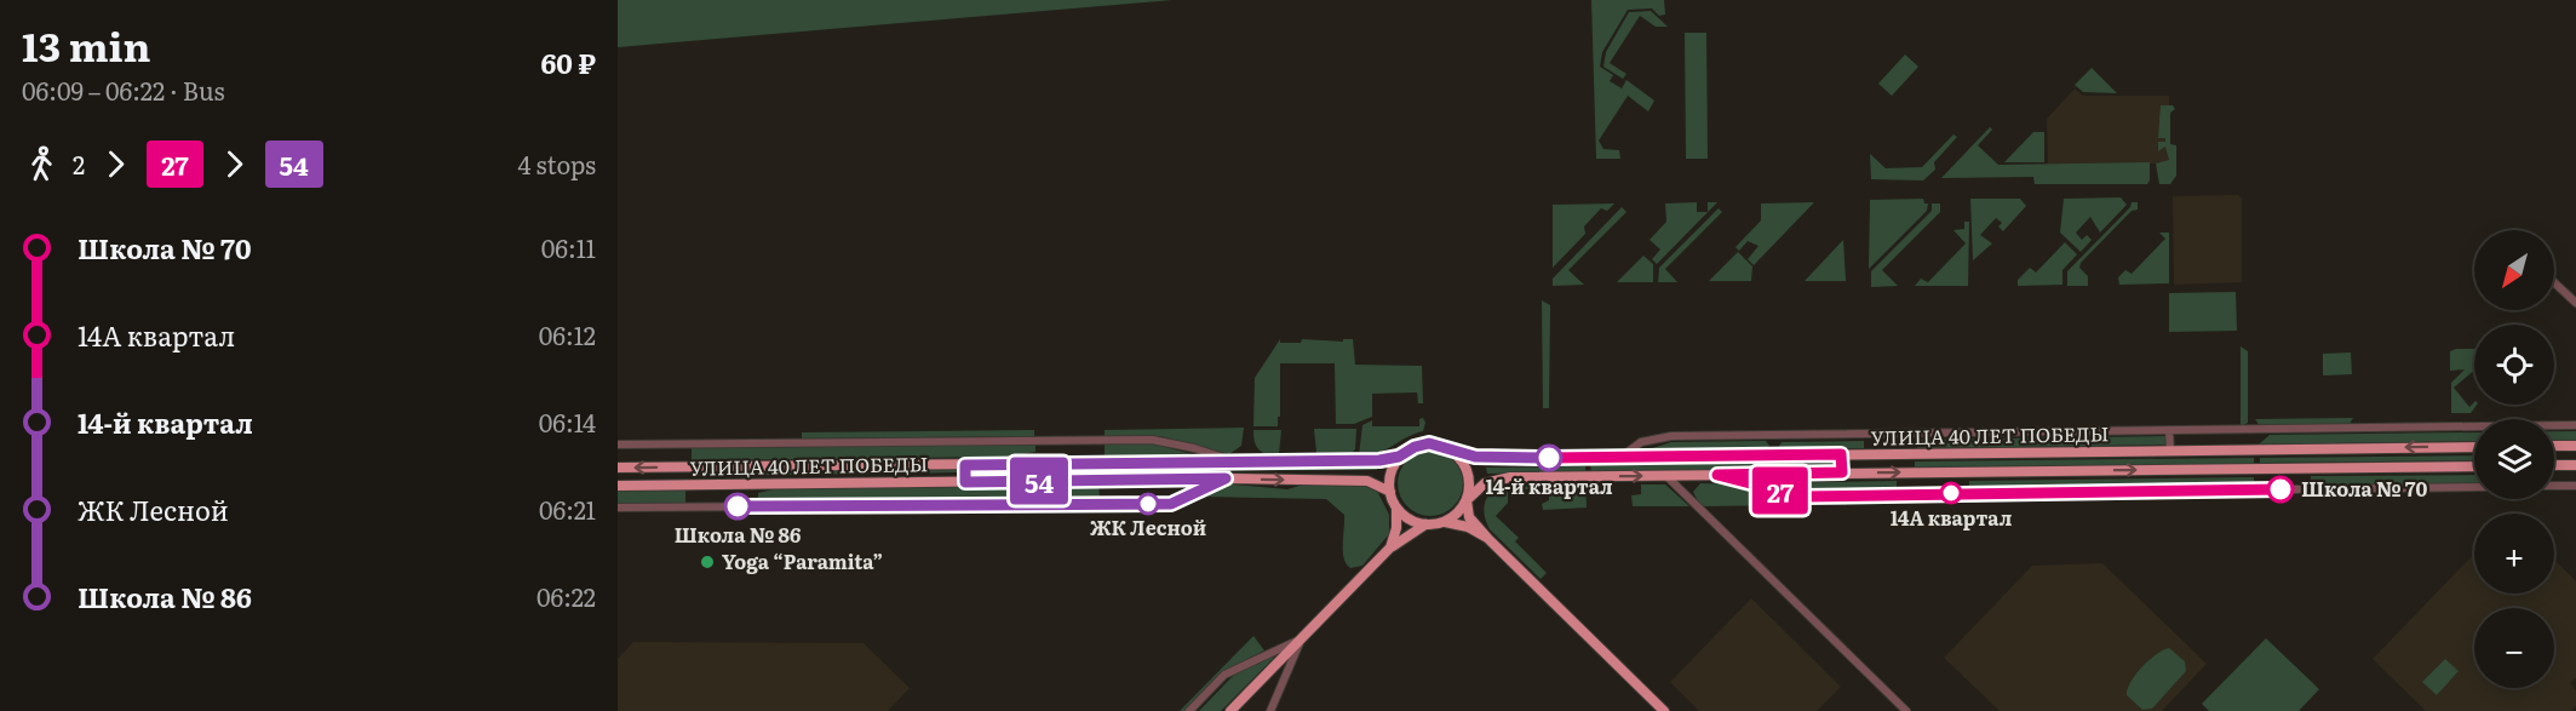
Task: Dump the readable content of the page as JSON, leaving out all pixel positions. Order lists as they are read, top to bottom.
{
  "streets": {
    "main road": ["УЛИЦА 40 ЛЕТ ПОБЕДЫ"]
  },
  "places": [
    "14-й квартал",
    "Школа № 70",
    "14А квартал",
    "ЖК Лесной",
    "Школа № 86",
    "Yoga “Paramita”"
  ],
  "lines": ["bus line 54", "bus line 27"],
  "north": "bottom left",
  "page": {
    "heading": ["13 min", "06:09 – 06:22 · Bus", "60 ₽"],
    "on_map": ["27", "54"],
    "legs": [
      "2",
      "27",
      "54",
      "4 stops"
    ],
    "list": [
      {
        "name": "Школа № 70",
        "value": "06:11"
      },
      {
        "name": "14А квартал",
        "value": "06:12"
      },
      {
        "name": "14-й квартал",
        "value": "06:14"
      },
      {
        "name": "ЖК Лесной",
        "value": "06:21"
      },
      {
        "name": "Школа № 86",
        "value": "06:22"
      }
    ],
    "map_buttons": ["+", "−"]
  }
}
